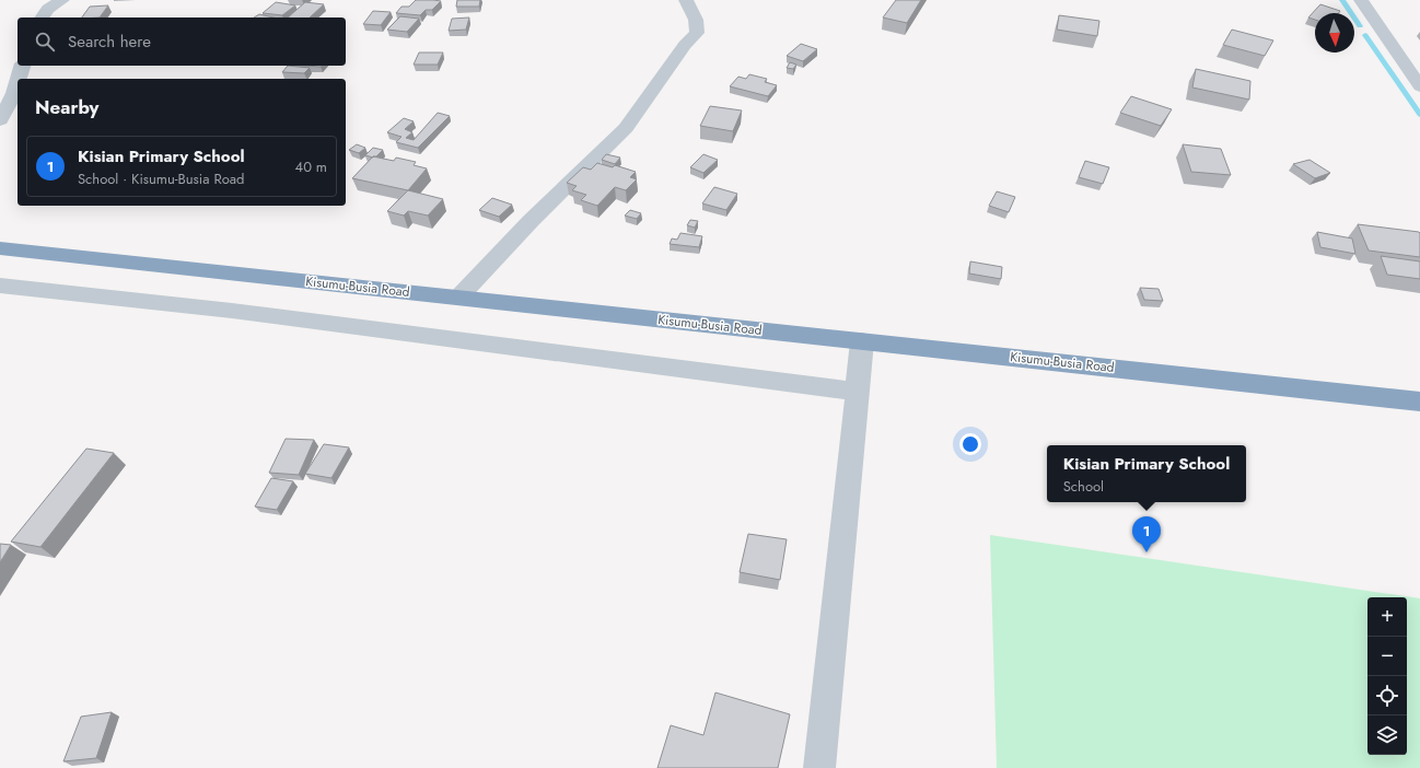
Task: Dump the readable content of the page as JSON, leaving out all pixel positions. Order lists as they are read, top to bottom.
{
  "streets": {
    "highway": ["Kisumu-Busia Road"]
  },
  "north": "bottom",
  "page": {
    "search": "Search here",
    "heading": "Nearby",
    "list": [
      {
        "mark": "1",
        "name": "Kisian Primary School",
        "note": "School · Kisumu-Busia Road",
        "value": "40 m"
      }
    ],
    "popup": ["Kisian Primary School", "School"],
    "pins": "1",
    "map_buttons": ["+", "−"]
  }
}
